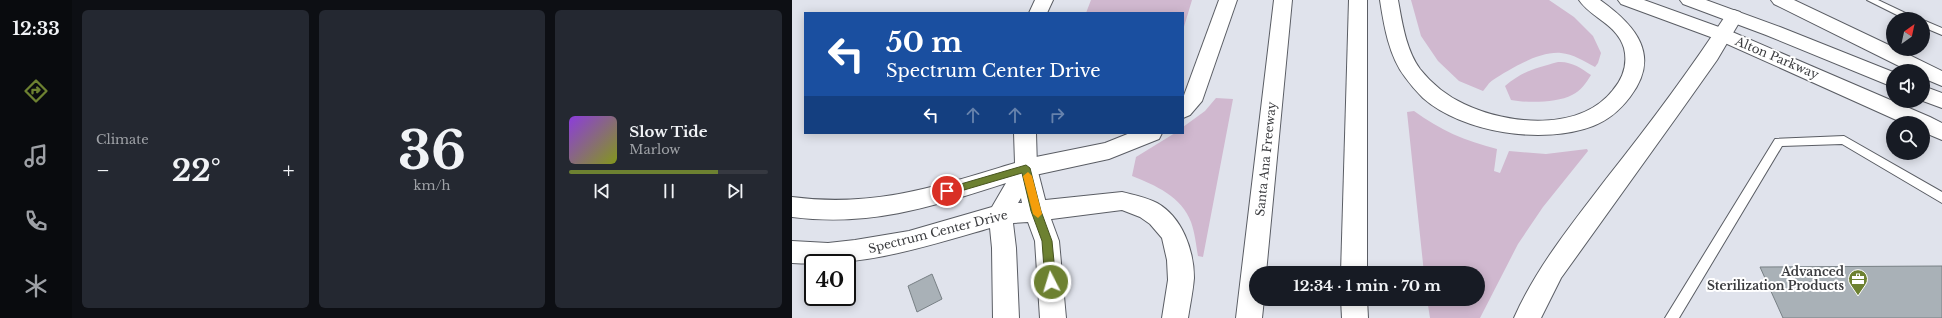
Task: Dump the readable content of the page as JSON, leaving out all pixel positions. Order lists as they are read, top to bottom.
{
  "streets": {
    "main road": ["Alton Parkway", "Santa Ana Freeway", "Spectrum Center Drive"]
  },
  "places": {
    "office": ["Advanced Sterilization Products"]
  },
  "north": "top right",
  "page": {
    "tabs": "12:33",
    "tile": [
      "Climate",
      ["36", "km/h"]
    ],
    "turn": ["50 m", "Spectrum Center Drive"],
    "song": ["Slow Tide", "Marlow"],
    "heat": ["−", "22°", "+"],
    "limit": "40",
    "trip": "12:34 · 1 min · 70 m"
  }
}
